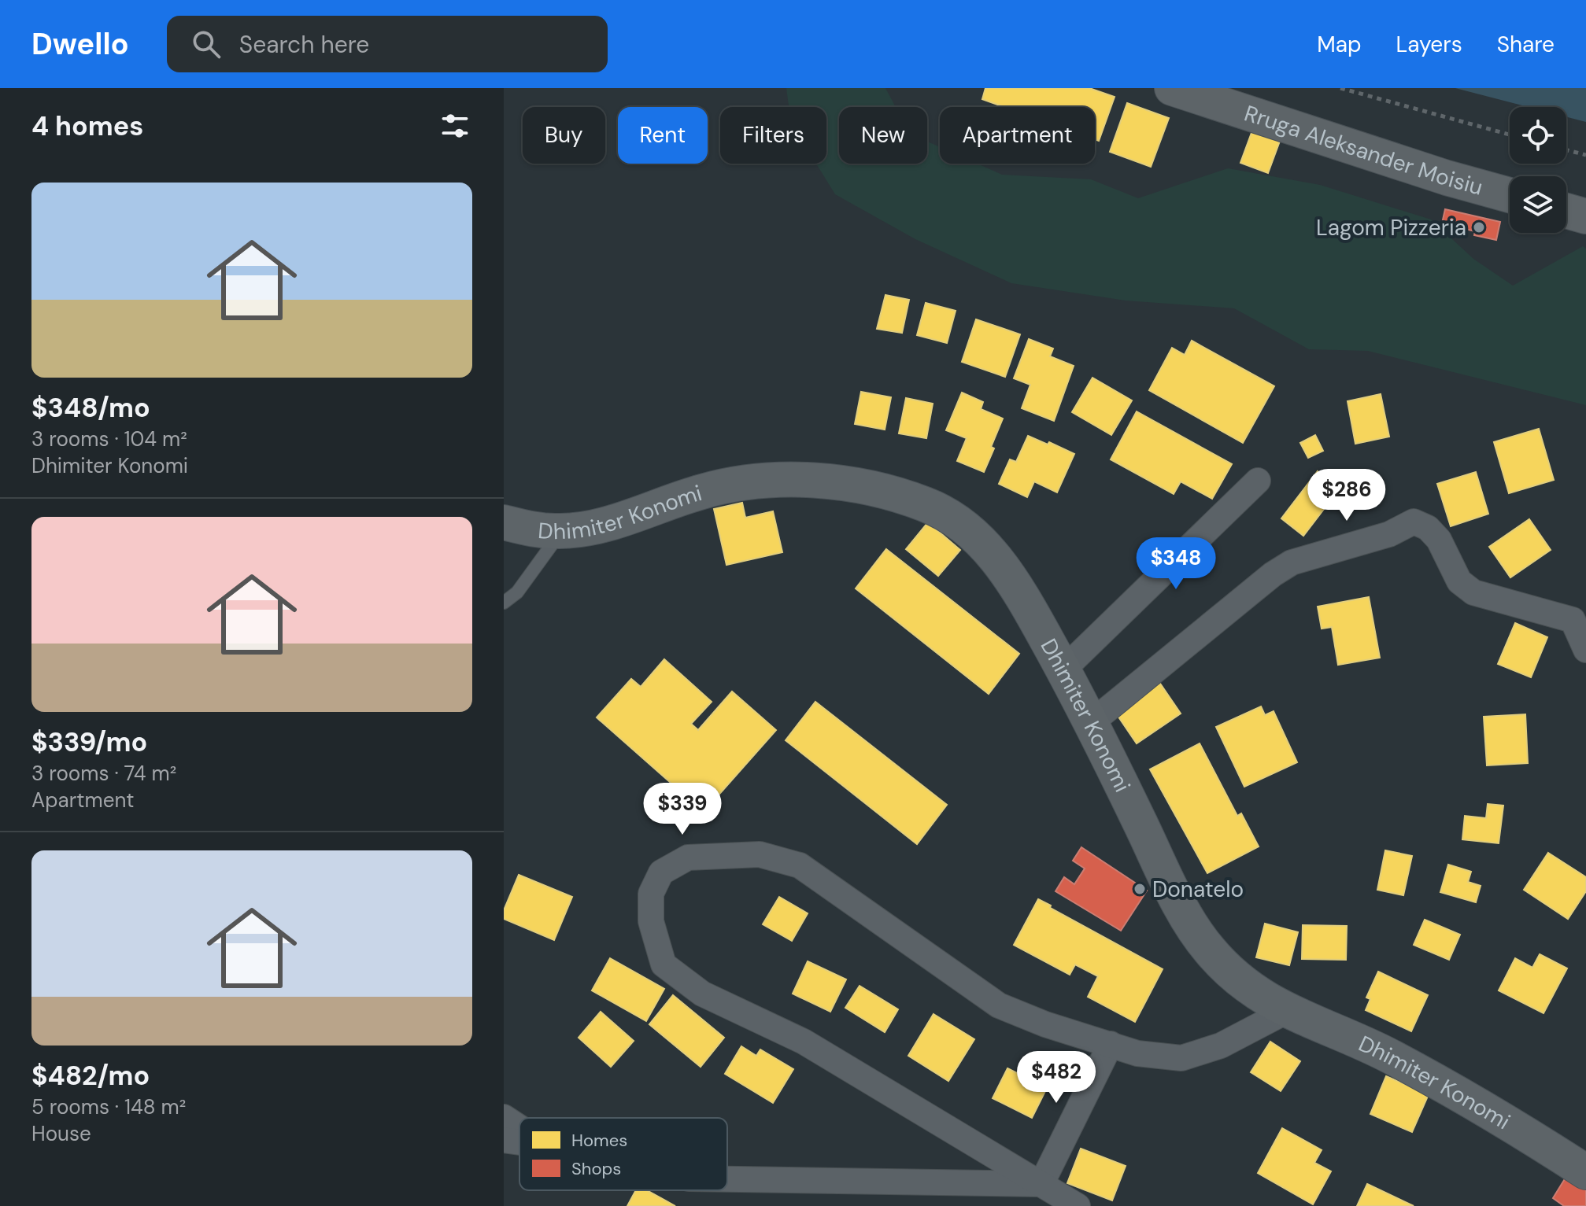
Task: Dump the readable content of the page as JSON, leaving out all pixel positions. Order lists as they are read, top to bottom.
{
  "streets": {
    "main road": ["Rruga Aleksander Moisiu", "Dhimiter Konomi"]
  },
  "places": ["Lagom Pizzeria", "Donatelo"],
  "legend": ["Homes", "Shops"],
  "page": {
    "header": "Dwello",
    "search": "Search here",
    "nav": ["Map", "Layers", "Share"],
    "heading": "4 homes",
    "chip": [
      "Buy",
      "Rent",
      "Filters",
      "New",
      "Apartment"
    ],
    "list": [
      {
        "name": "$348/mo",
        "note": "3 rooms · 104 m² · Dhimiter Konomi"
      },
      {
        "name": "$339/mo",
        "note": "3 rooms · 74 m² · Apartment"
      },
      {
        "name": "$482/mo",
        "note": "5 rooms · 148 m² · House"
      }
    ],
    "price": [
      "$286",
      "$348",
      "$339",
      "$482"
    ]
  }
}
